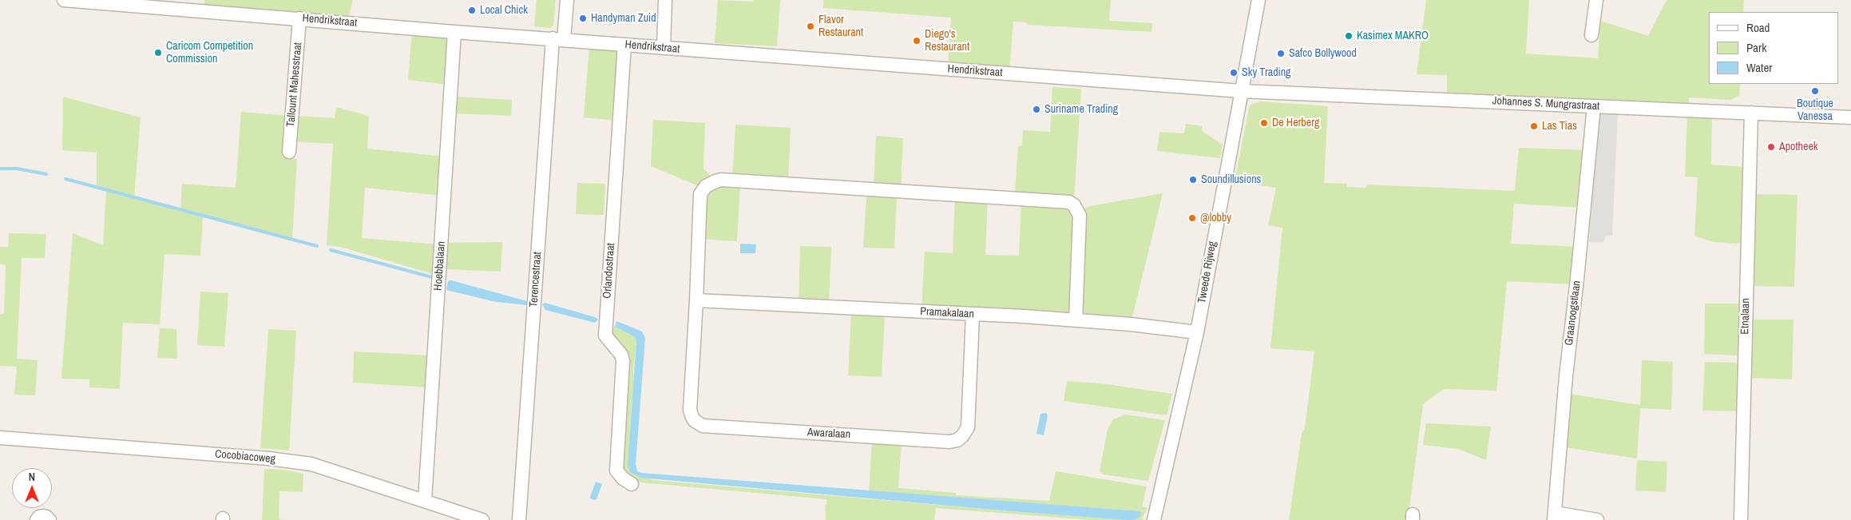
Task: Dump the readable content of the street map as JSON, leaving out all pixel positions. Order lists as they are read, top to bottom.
{
  "streets": {
    "street": [
      "Hendrikstraat",
      "Tallount Mahesstraat",
      "Johannes S. Mungrastraat",
      "Hoebbalaan",
      "Orlandostraat",
      "Tweede Rijweg",
      "Terencestraat",
      "Pramakalaan",
      "Graanoogstlaan",
      "Etnalaan",
      "Awaralaan",
      "Cocobiacoweg"
    ]
  },
  "crossings": [
    ["Hendrikstraat", "Tallount Mahesstraat"],
    ["Hendrikstraat", "Johannes S. Mungrastraat"],
    ["Hendrikstraat", "Hoebbalaan"],
    ["Hendrikstraat", "Orlandostraat"],
    ["Hendrikstraat", "Tweede Rijweg"],
    ["Hendrikstraat", "Terencestraat"],
    ["Johannes S. Mungrastraat", "Tweede Rijweg"],
    ["Johannes S. Mungrastraat", "Graanoogstlaan"],
    ["Johannes S. Mungrastraat", "Etnalaan"],
    ["Hoebbalaan", "Cocobiacoweg"],
    ["Tweede Rijweg", "Pramakalaan"],
    ["Pramakalaan", "Awaralaan"]
  ],
  "places": [
    "Local Chick",
    "Handyman Zuid",
    "Flavor Restaurant",
    "Kasimex MAKRO",
    "Diego's Restaurant",
    "Caricom Competition Commission",
    "Safco Bollywood",
    "Sky Trading",
    "Boutique Vanessa",
    "Suriname Trading",
    "De Herberg",
    "Las Tias",
    "Apotheek",
    "Soundillusions",
    "@lobby"
  ],
  "legend": ["Road", "Park", "Water"],
  "north": "top"
}
